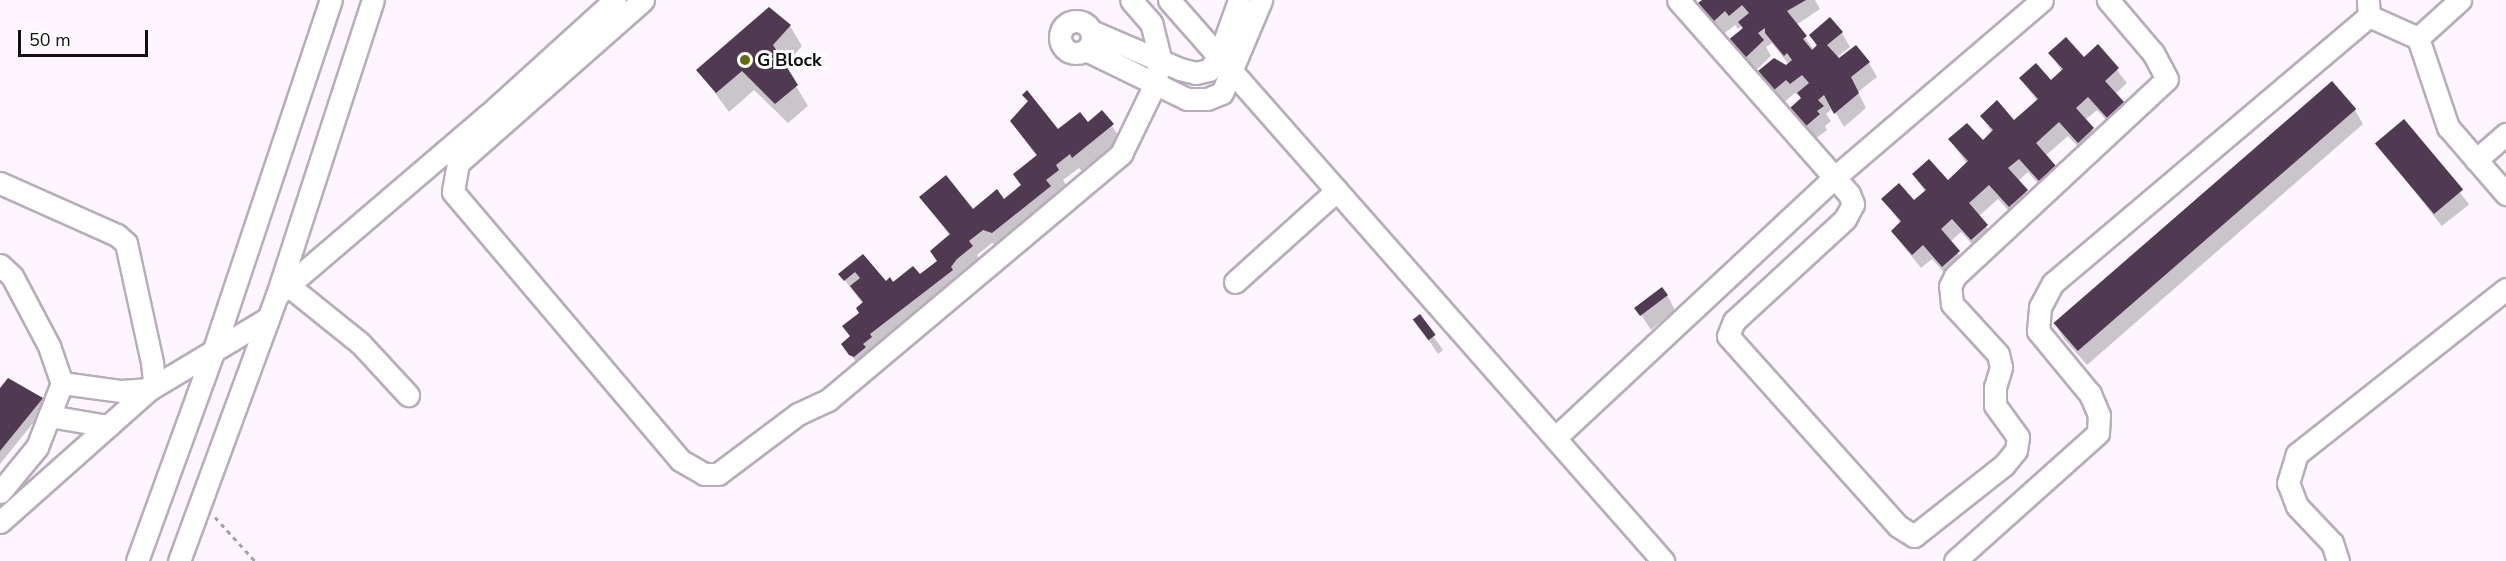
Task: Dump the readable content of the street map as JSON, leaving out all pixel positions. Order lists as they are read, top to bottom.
{
  "places": ["G Block"],
  "scale_bar": "50 m"
}
